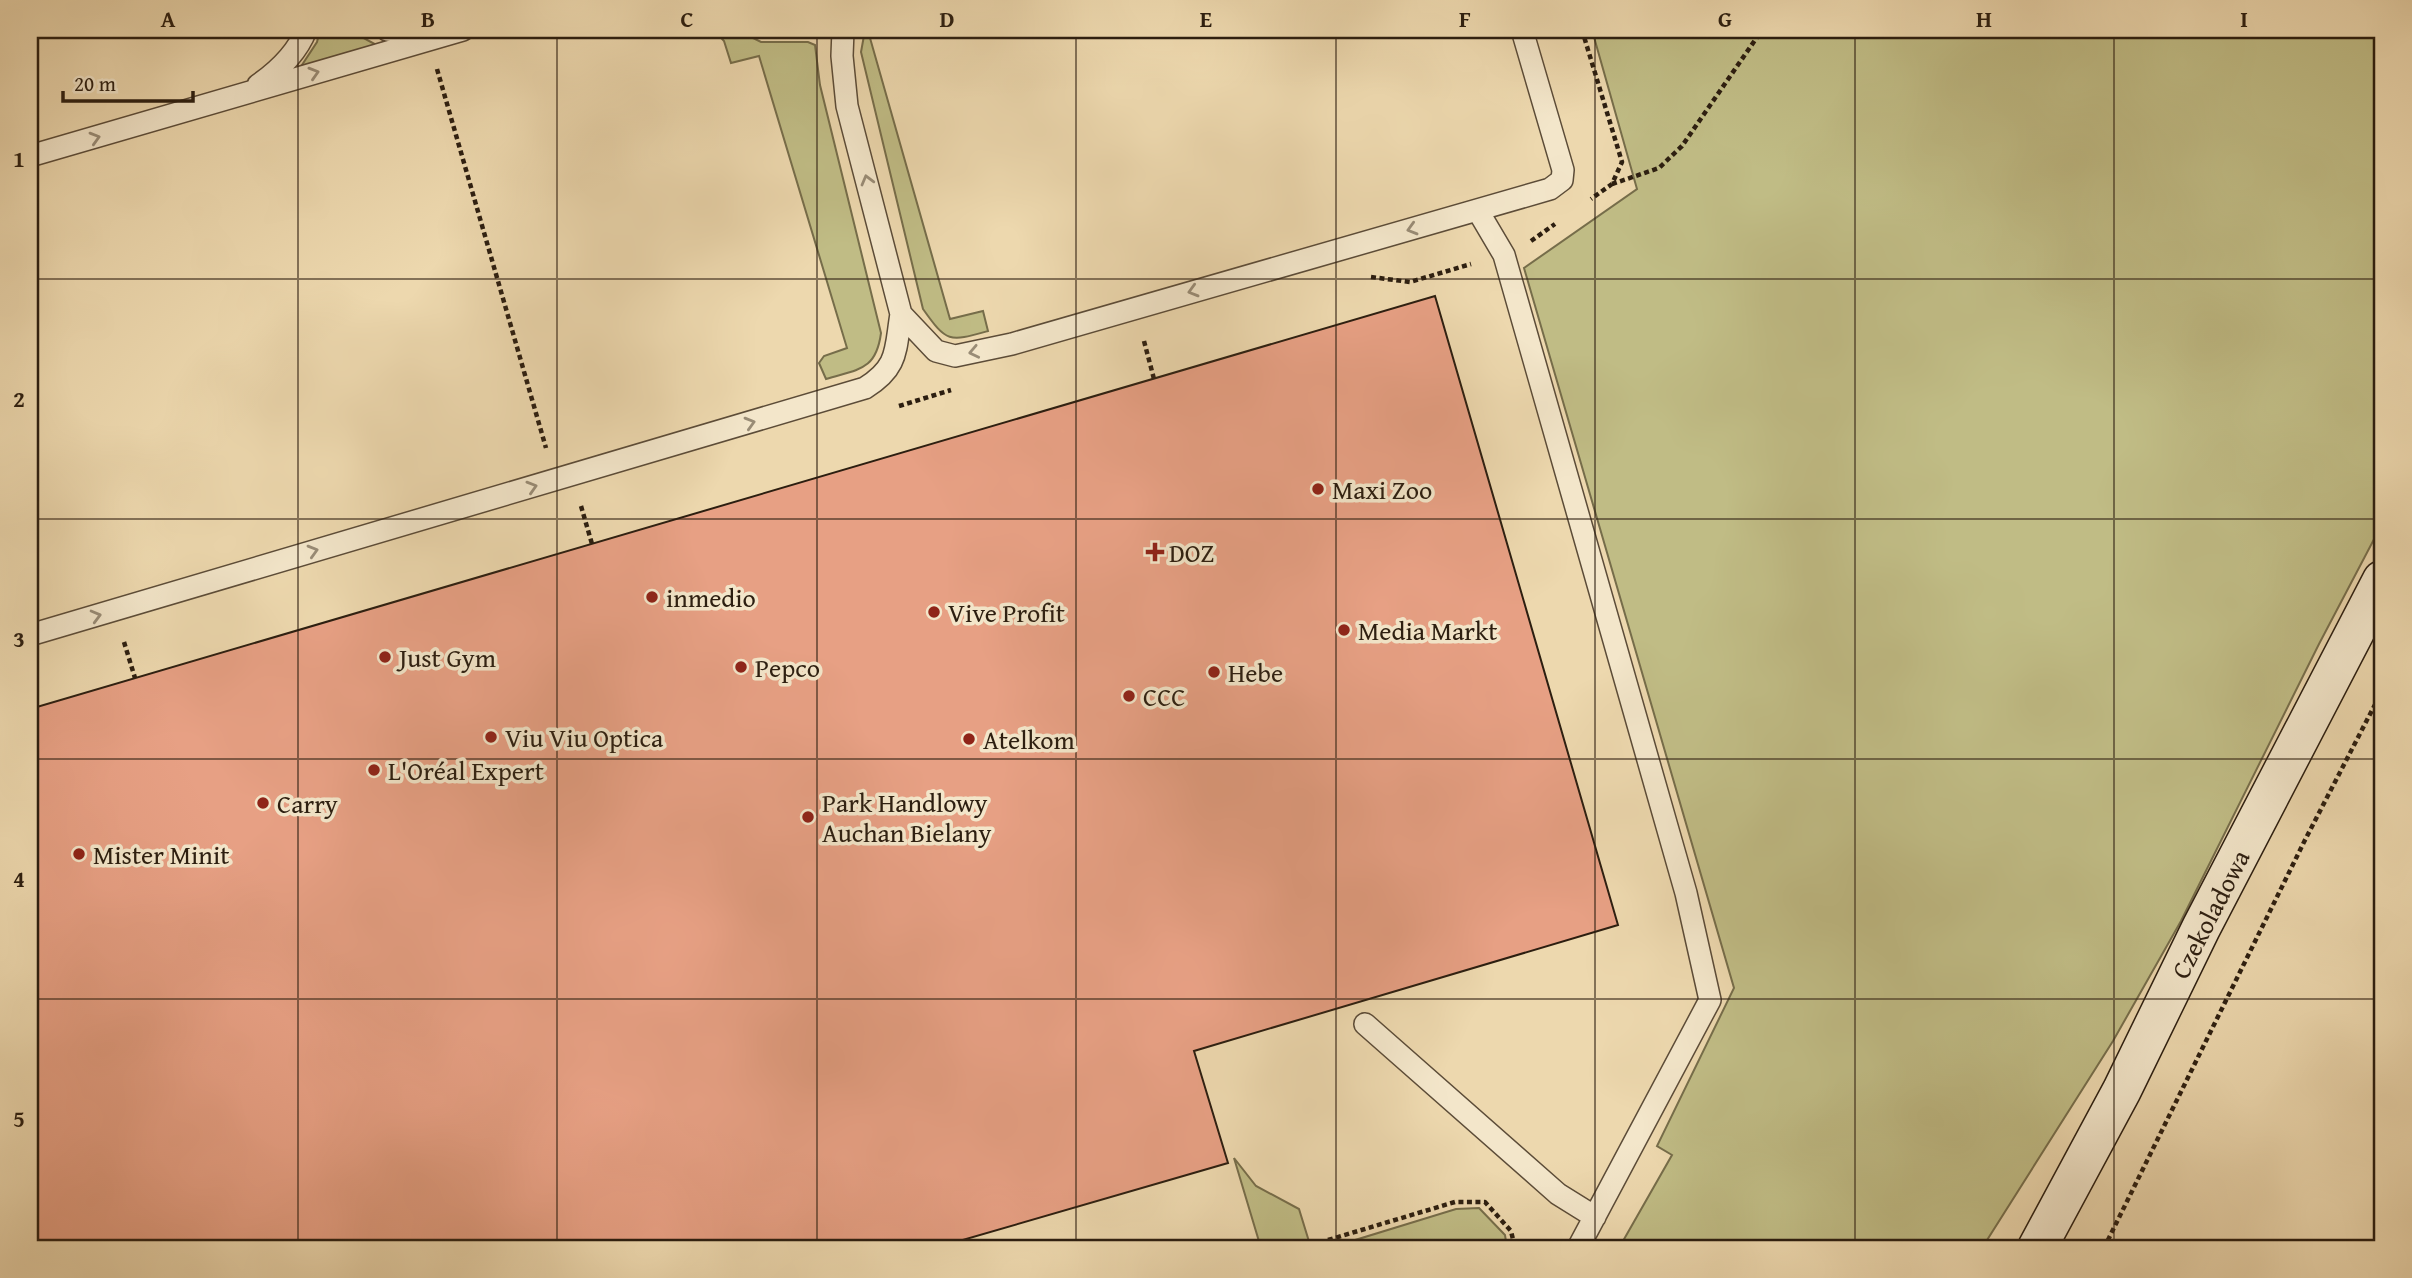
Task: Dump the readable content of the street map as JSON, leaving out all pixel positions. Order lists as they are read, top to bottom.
{
  "streets": {
    "main road": ["Czekoladowa"]
  },
  "places": {
    "other": [
      "Maxi Zoo",
      "inmedio",
      "Vive Profit",
      "Media Markt",
      "Just Gym",
      "Pepco",
      "Hebe",
      "CCC",
      "Viu Viu Optica",
      "Atelkom",
      "L'Oréal Expert",
      "Carry",
      "Park Handlowy Auchan Bielany",
      "Mister Minit"
    ],
    "health": ["DOZ"]
  },
  "scale_bar": "20 m",
  "grid": {
    "columns": [
      "A",
      "B",
      "C",
      "D",
      "E",
      "F",
      "G",
      "H",
      "I"
    ],
    "rows": [
      "1",
      "2",
      "3",
      "4",
      "5"
    ]
  }
}
